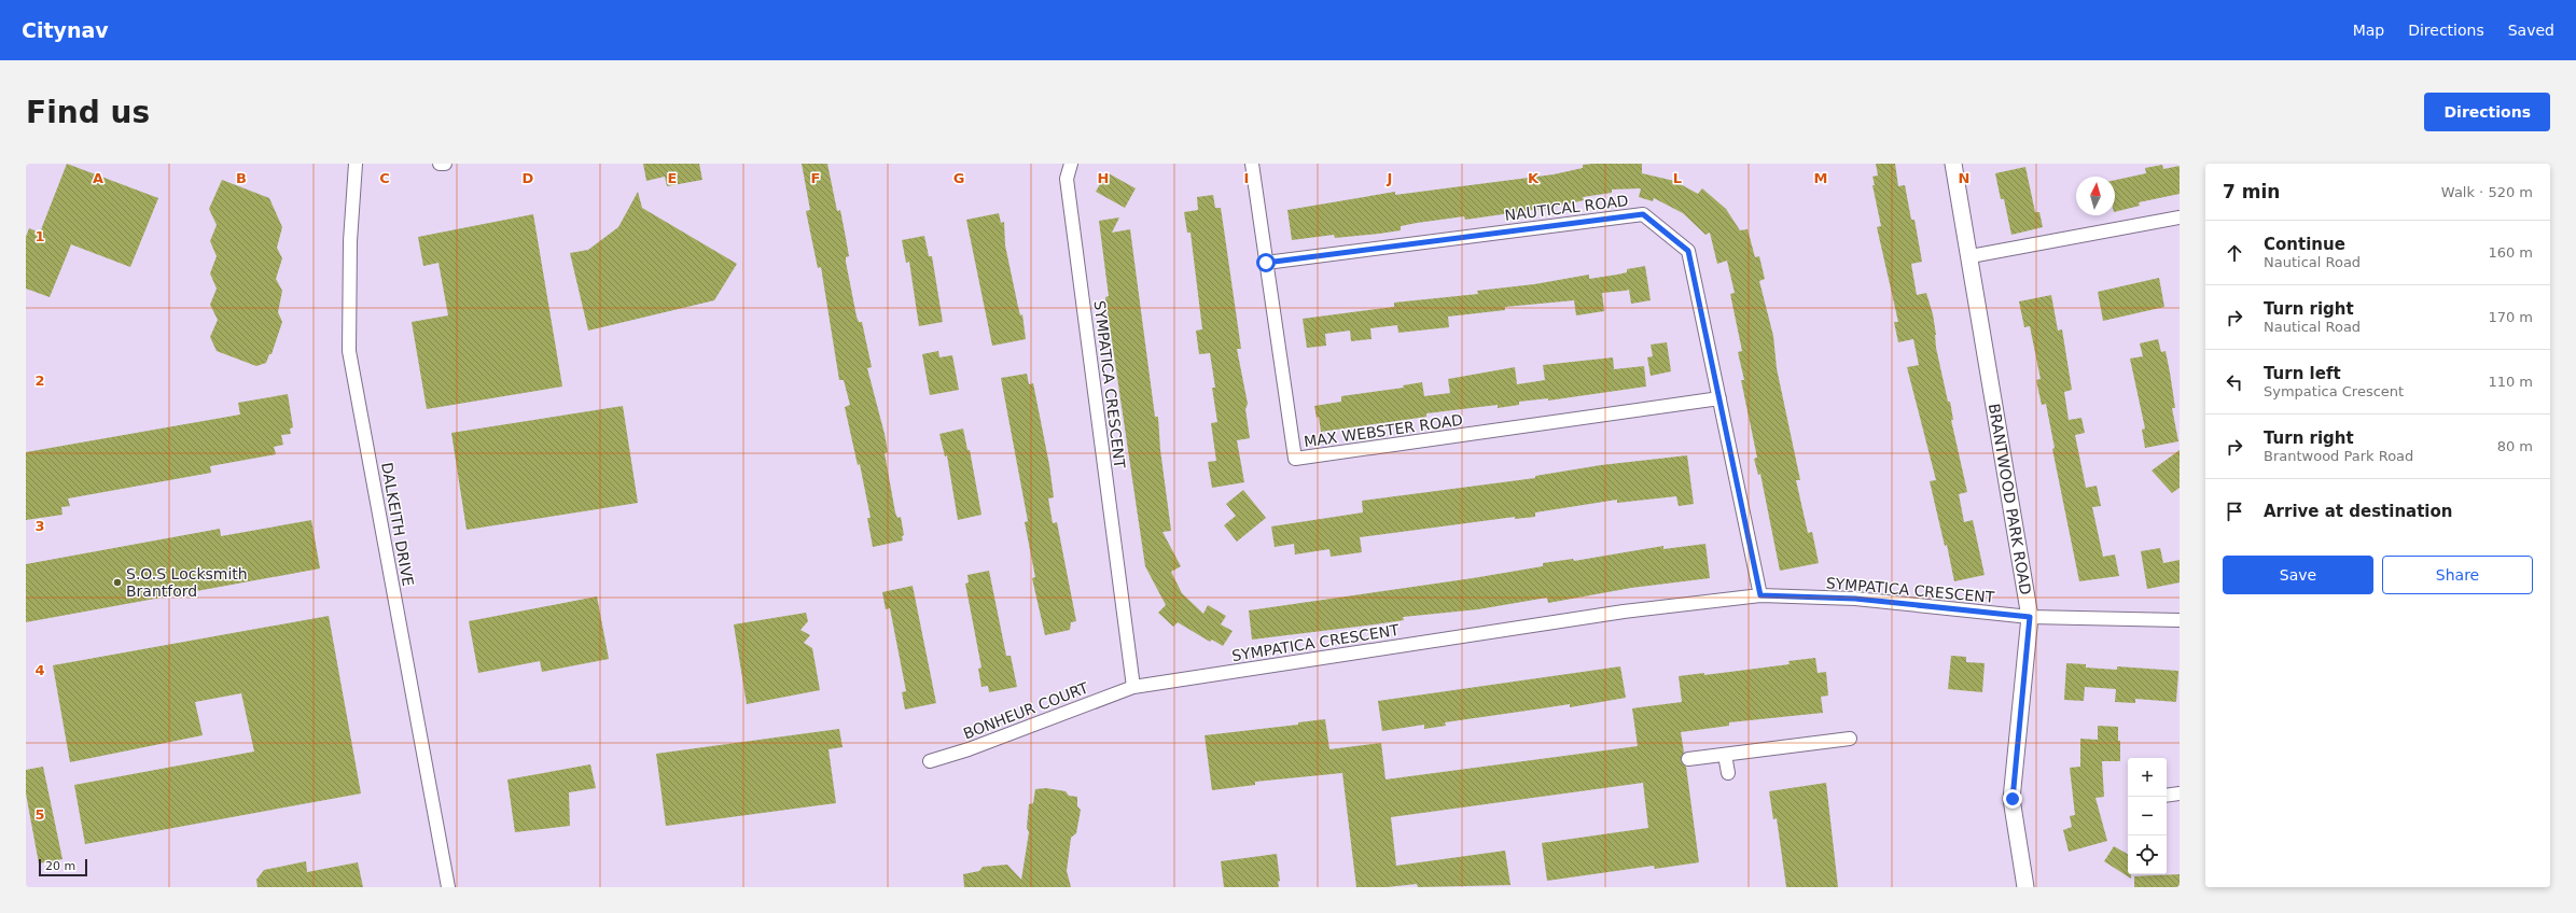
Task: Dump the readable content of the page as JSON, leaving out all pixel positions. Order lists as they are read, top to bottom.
{
  "streets": {
    "street": [
      "NAUTICAL ROAD",
      "SYMPATICA CRESCENT",
      "MAX WEBSTER ROAD",
      "BRANTWOOD PARK ROAD",
      "DALKEITH DRIVE",
      "BONHEUR COURT"
    ]
  },
  "crossings": [
    ["NAUTICAL ROAD", "SYMPATICA CRESCENT"],
    ["NAUTICAL ROAD", "MAX WEBSTER ROAD"],
    ["SYMPATICA CRESCENT", "BRANTWOOD PARK ROAD"],
    ["SYMPATICA CRESCENT", "BONHEUR COURT"]
  ],
  "places": ["S.O.S Locksmith Brantford"],
  "scale_bar": "20 m",
  "north": "top",
  "page": {
    "header": "Citynav",
    "nav": ["Map", "Directions", "Saved"],
    "buttons": [
      "Directions",
      ["Save", "Share"]
    ],
    "title": "Find us",
    "heading": ["7 min", "Walk · 520 m"],
    "list": [
      ["Continue", "Nautical Road", "160 m"],
      ["Turn right", "Nautical Road", "170 m"],
      ["Turn left", "Sympatica Crescent", "110 m"],
      ["Turn right", "Brantwood Park Road", "80 m"],
      "Arrive at destination"
    ],
    "map_buttons": ["+", "−"],
    "scale": "20 m"
  },
  "grid": {
    "columns": [
      "A",
      "B",
      "C",
      "D",
      "E",
      "F",
      "G",
      "H",
      "I",
      "J",
      "K",
      "L",
      "M",
      "N"
    ],
    "rows": [
      "1",
      "2",
      "3",
      "4",
      "5"
    ]
  }
}
